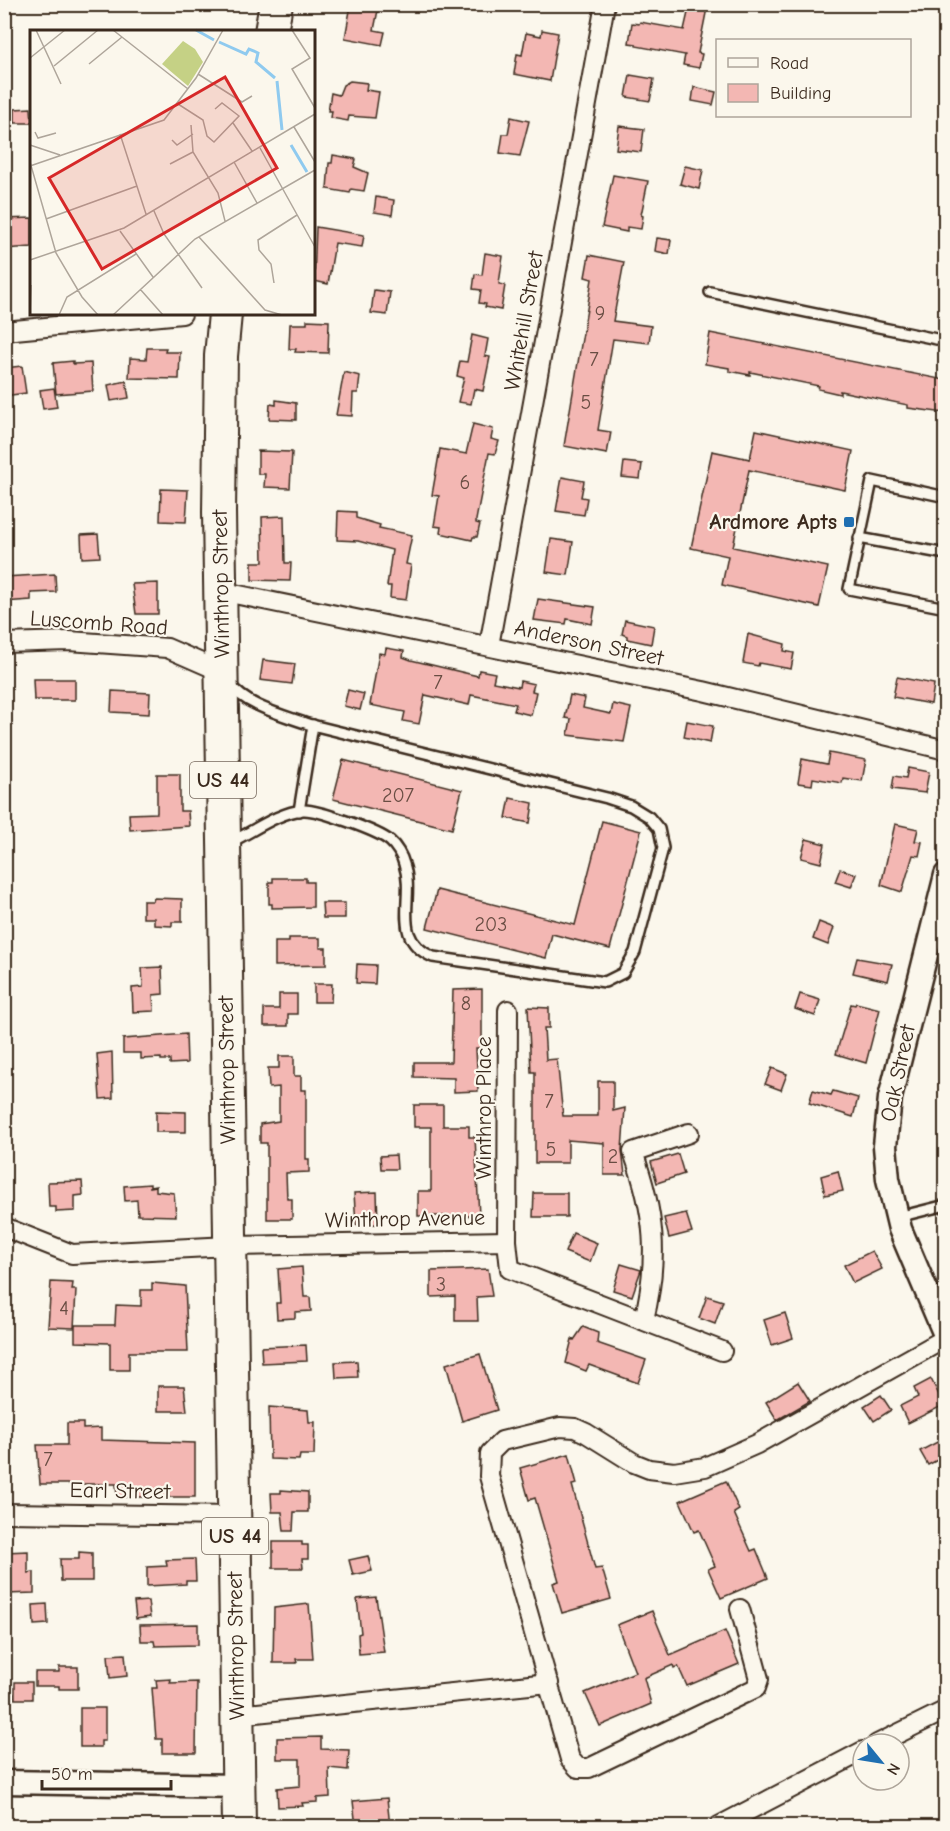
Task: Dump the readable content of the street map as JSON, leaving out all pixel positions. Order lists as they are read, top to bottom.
{
  "streets": {
    "highway": ["Winthrop Street", "US 44"],
    "street": [
      "Whitehill Street",
      "Luscomb Road",
      "Anderson Street",
      "Oak Street",
      "Winthrop Place",
      "Winthrop Avenue",
      "Earl Street"
    ]
  },
  "crossings": [
    ["Whitehill Street", "Anderson Street"],
    ["Winthrop Street", "Luscomb Road"],
    ["Winthrop Street", "Anderson Street"],
    ["Winthrop Street", "Winthrop Avenue"],
    ["Winthrop Street", "Earl Street"],
    ["Winthrop Place", "Winthrop Avenue"]
  ],
  "places": {
    "transit": ["Ardmore Apts"]
  },
  "house_numbers": [
    "9",
    "7",
    "5",
    "6",
    "7",
    "207",
    "203",
    "8",
    "7",
    "5",
    "2",
    "3",
    "4",
    "7"
  ],
  "legend": ["Road", "Building"],
  "scale_bar": "50 m",
  "north": "bottom right"
}
